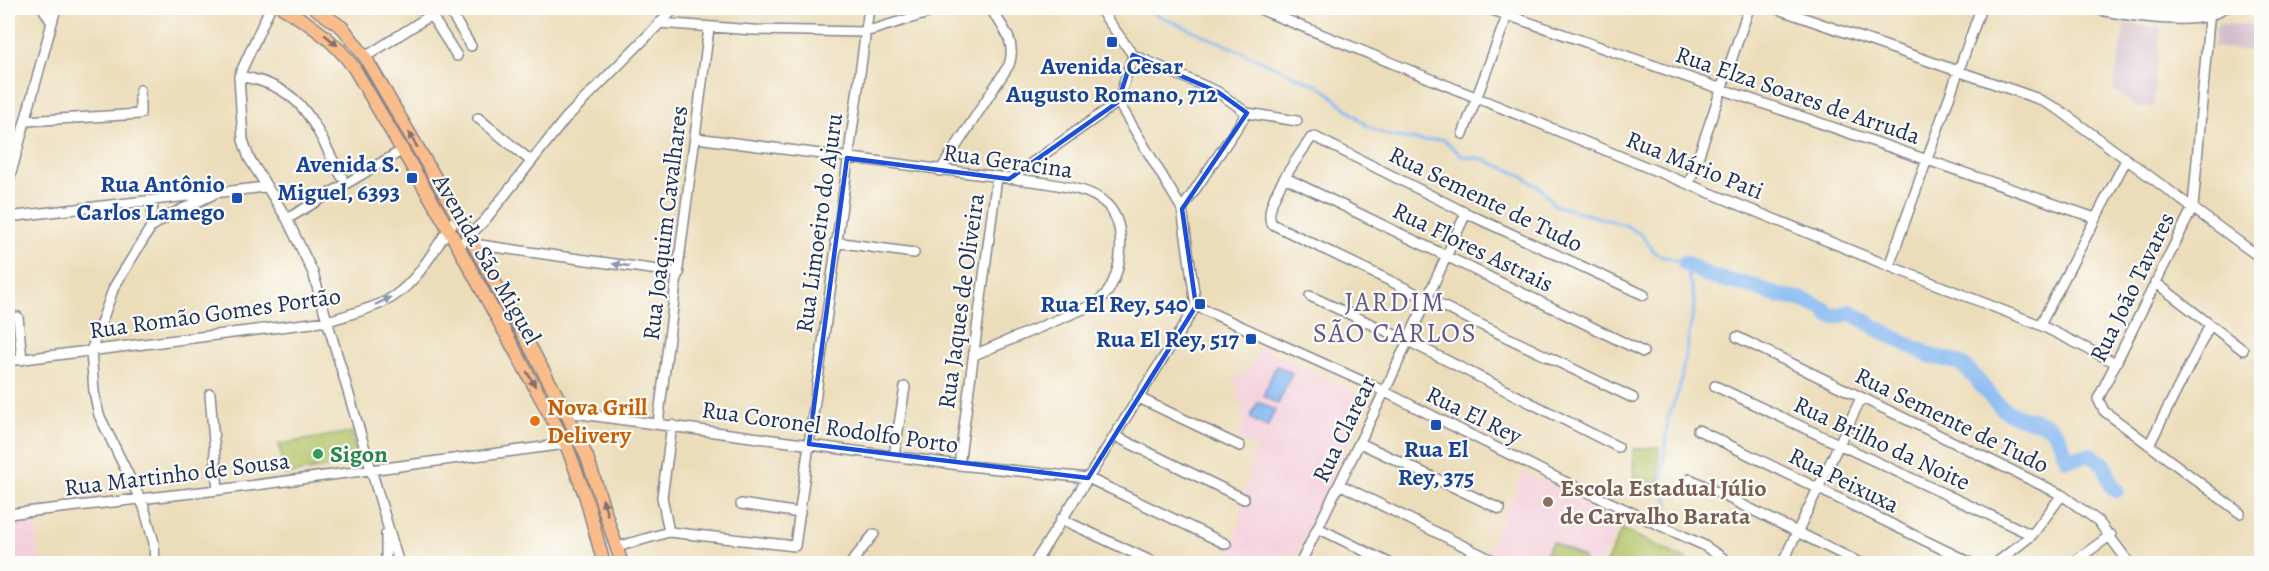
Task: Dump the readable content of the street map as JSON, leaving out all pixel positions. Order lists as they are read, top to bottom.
{
  "streets": {
    "main road": ["Avenida São Miguel"],
    "street": [
      "Rua Elza Soares de Arruda",
      "Rua Geracina",
      "Rua Mário Pati",
      "Rua Semente de Tudo",
      "Rua Joaquim Cavalhares",
      "Rua Limoeiro do Ajuru",
      "Rua Flores Astrais",
      "Rua João Tavares",
      "Rua Jaques de Oliveira",
      "Rua Romão Gomes Portão",
      "Rua El Rey",
      "Rua Coronel Rodolfo Porto",
      "Rua Clarear",
      "Rua Brilho da Noite",
      "Rua Martinho de Sousa",
      "Rua Peixuxa"
    ]
  },
  "crossings": [
    ["Rua Geracina", "Rua Joaquim Cavalhares"],
    ["Rua Geracina", "Rua Limoeiro do Ajuru"],
    ["Rua Geracina", "Rua Jaques de Oliveira"],
    ["Rua Mário Pati", "Rua João Tavares"],
    ["Rua Semente de Tudo", "Rua Flores Astrais"],
    ["Rua Semente de Tudo", "Rua Clarear"],
    ["Rua Joaquim Cavalhares", "Rua Coronel Rodolfo Porto"],
    ["Rua Limoeiro do Ajuru", "Rua Coronel Rodolfo Porto"],
    ["Rua Flores Astrais", "Rua Clarear"],
    ["Avenida São Miguel", "Rua Romão Gomes Portão"],
    ["Avenida São Miguel", "Rua Coronel Rodolfo Porto"],
    ["Avenida São Miguel", "Rua Martinho de Sousa"],
    ["Rua Jaques de Oliveira", "Rua Coronel Rodolfo Porto"],
    ["Rua El Rey", "Rua Clarear"]
  ],
  "districts": ["JARDIM SÃO CARLOS"],
  "places": {
    "transit": [
      "Avenida Cesar Augusto Romano, 712",
      "Avenida S. Miguel, 6393",
      "Rua Antônio Carlos Lamego",
      "Rua El Rey, 540",
      "Rua El Rey, 517",
      "Rua El Rey, 375"
    ],
    "other": ["Nova Grill Delivery", "Sigon", "Escola Estadual Júlio de Carvalho Barata"]
  }
}
